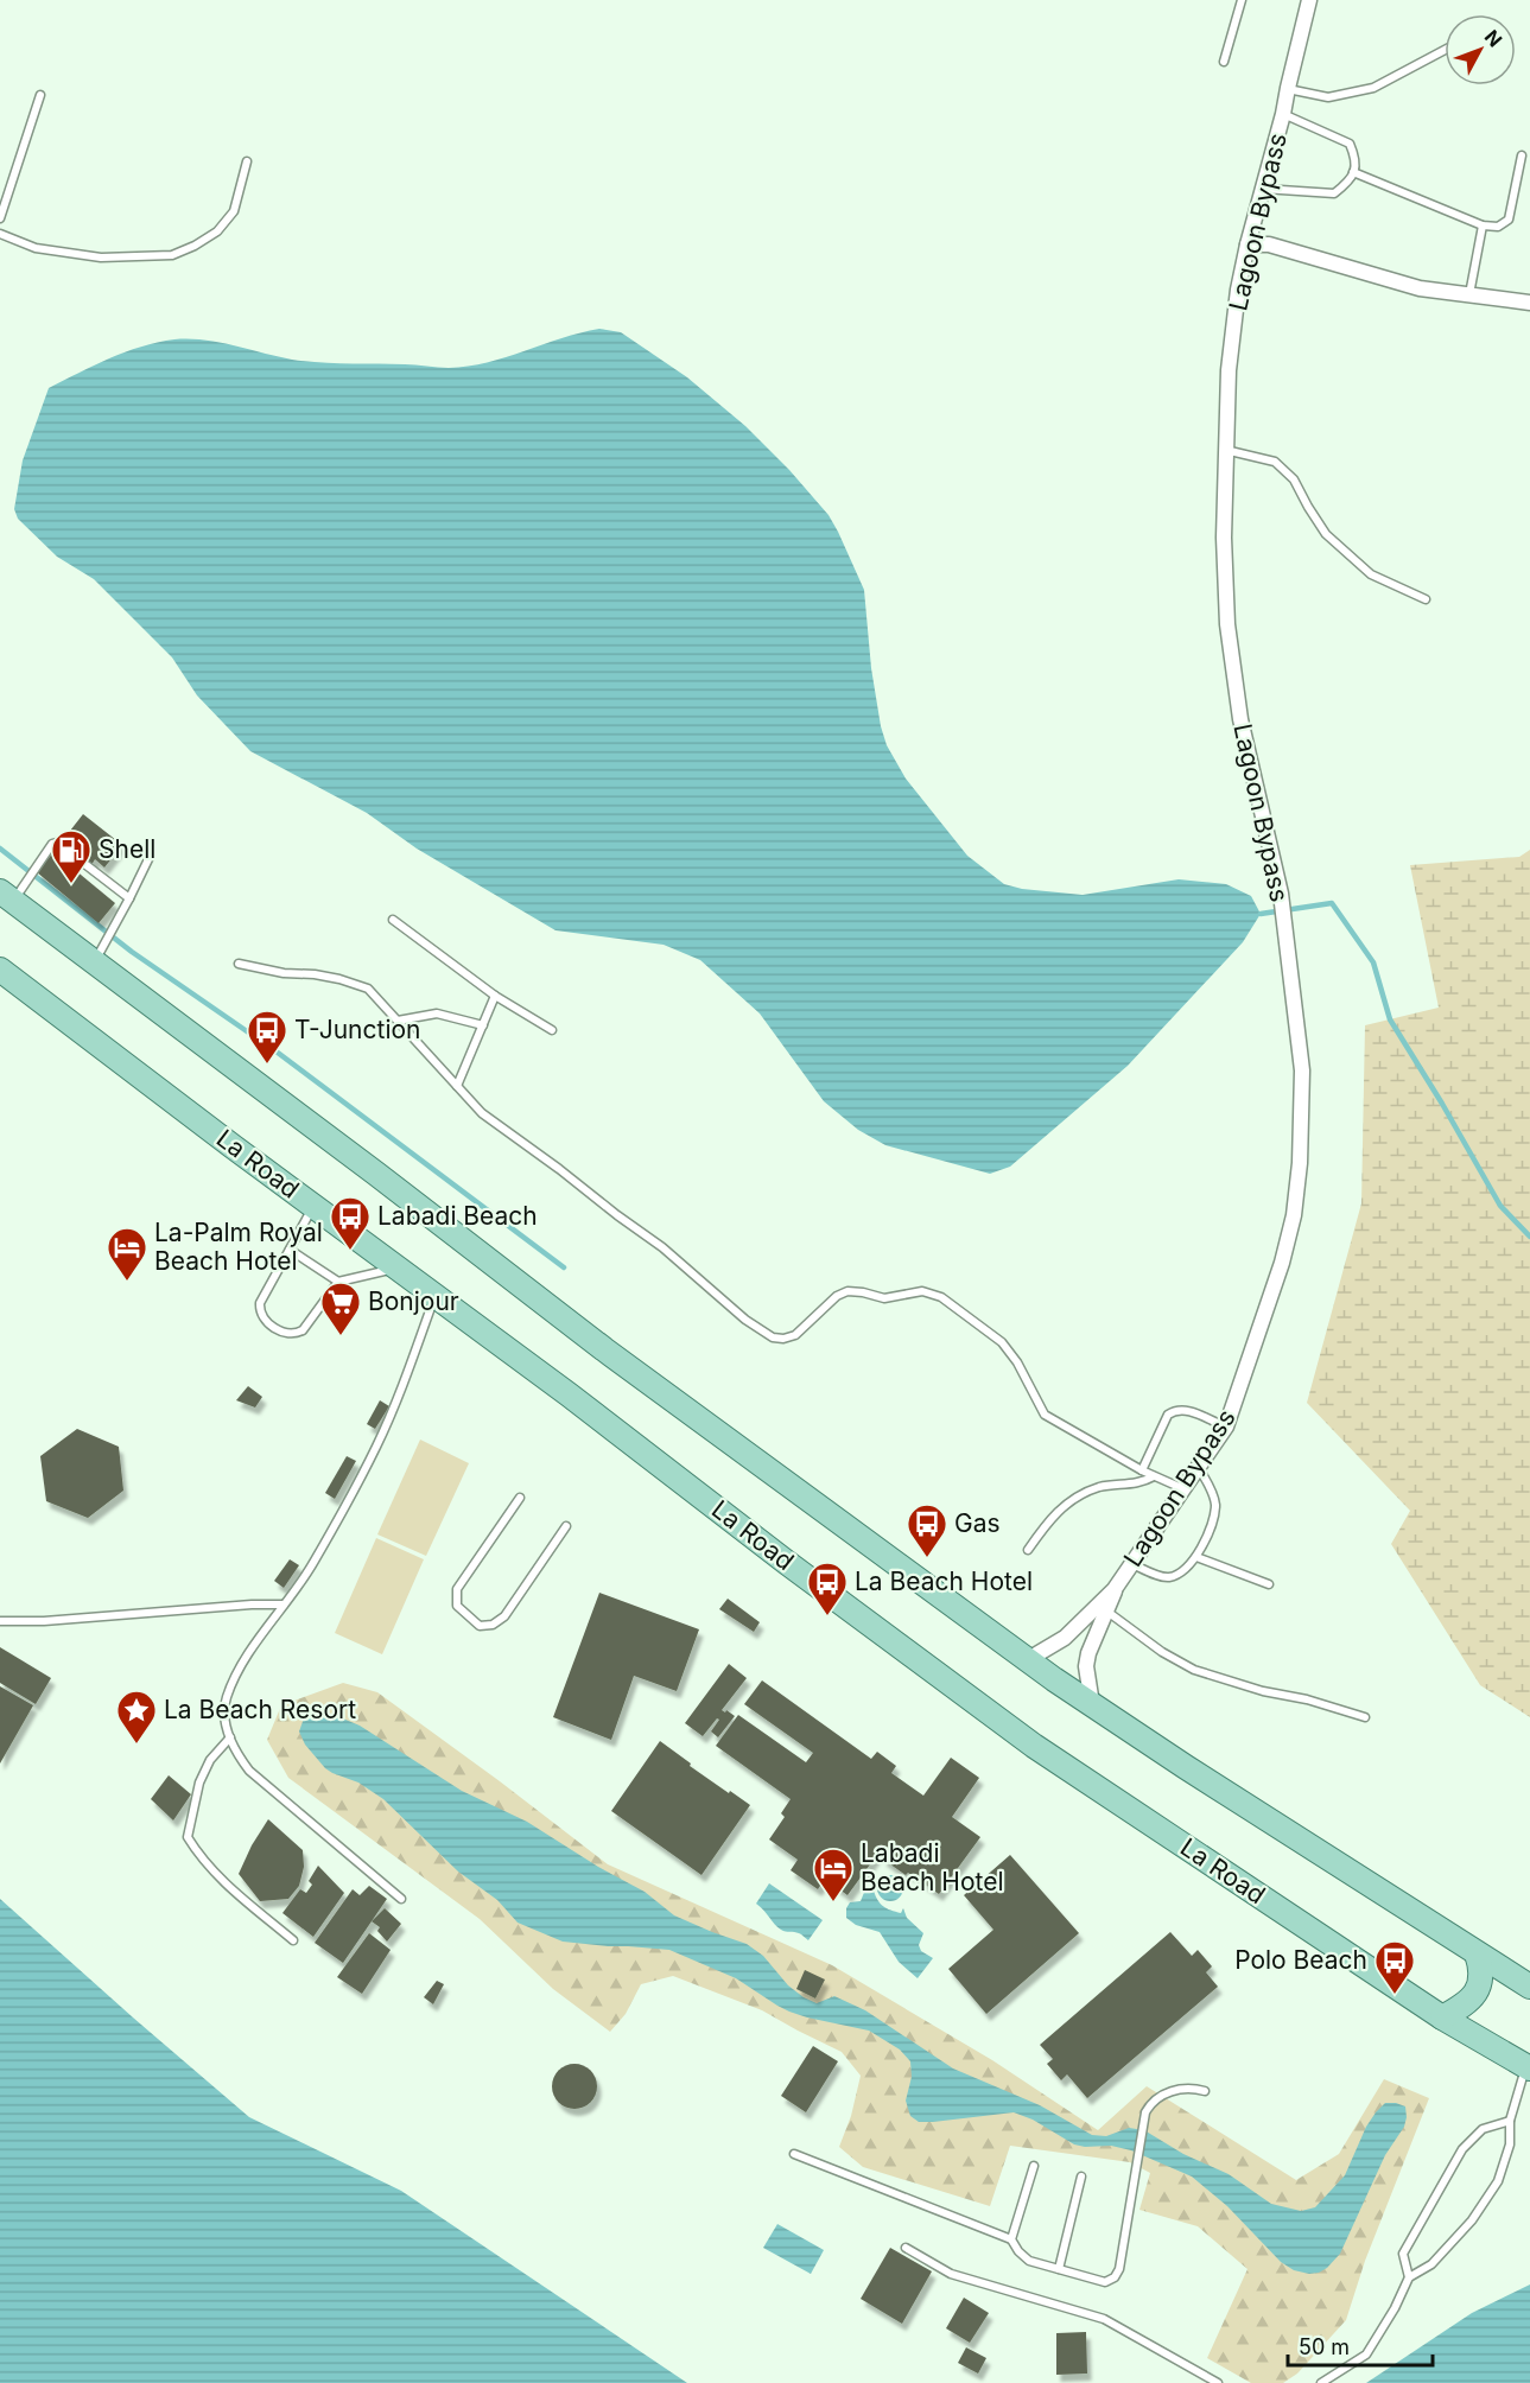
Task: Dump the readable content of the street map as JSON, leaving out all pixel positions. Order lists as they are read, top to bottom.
{
  "streets": {
    "main road": ["La Road"],
    "street": ["Lagoon Bypass"]
  },
  "places": {
    "fuel station": ["Shell"],
    "bus stop": [
      "T-Junction",
      "Labadi Beach",
      "Gas",
      "La Beach Hotel",
      "Polo Beach"
    ],
    "hotel": ["La-Palm Royal Beach Hotel", "Labadi Beach Hotel"],
    "supermarket": ["Bonjour"],
    "place": ["La Beach Resort"]
  },
  "scale_bar": "50 m",
  "north": "top right"
}
